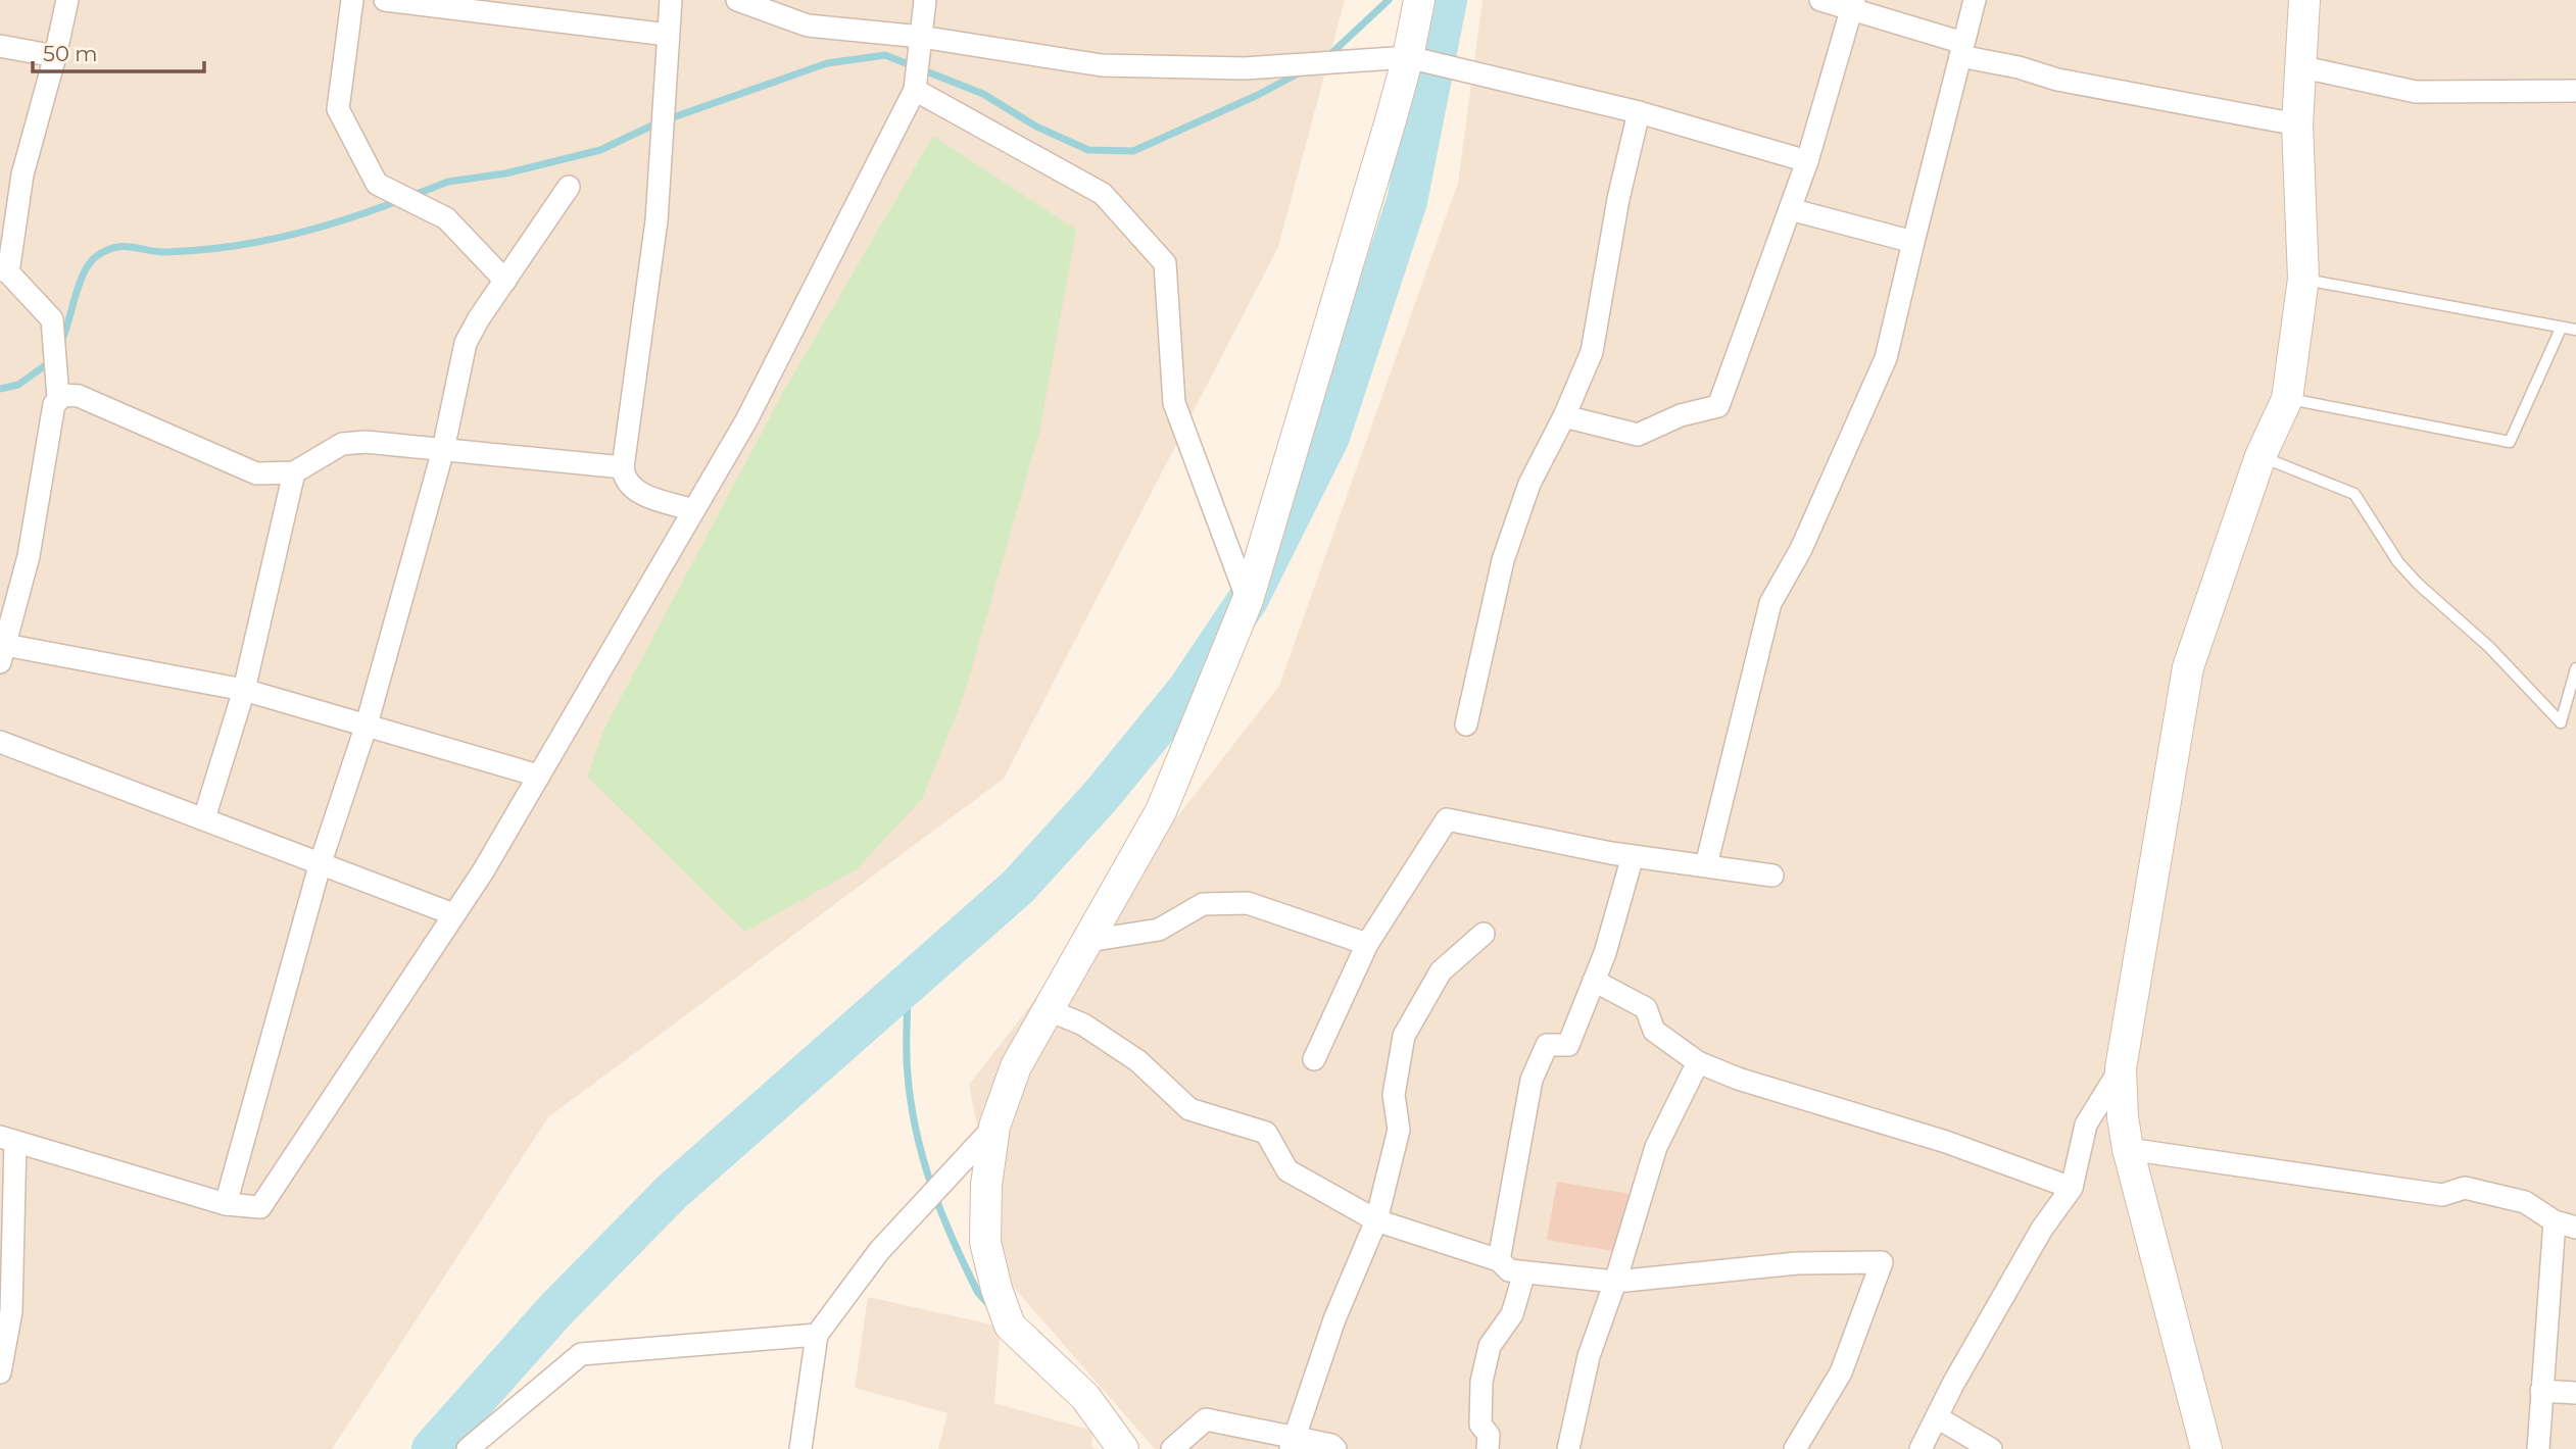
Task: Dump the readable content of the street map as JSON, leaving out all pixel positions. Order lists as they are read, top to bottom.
{
  "scale_bar": "50 m"
}
